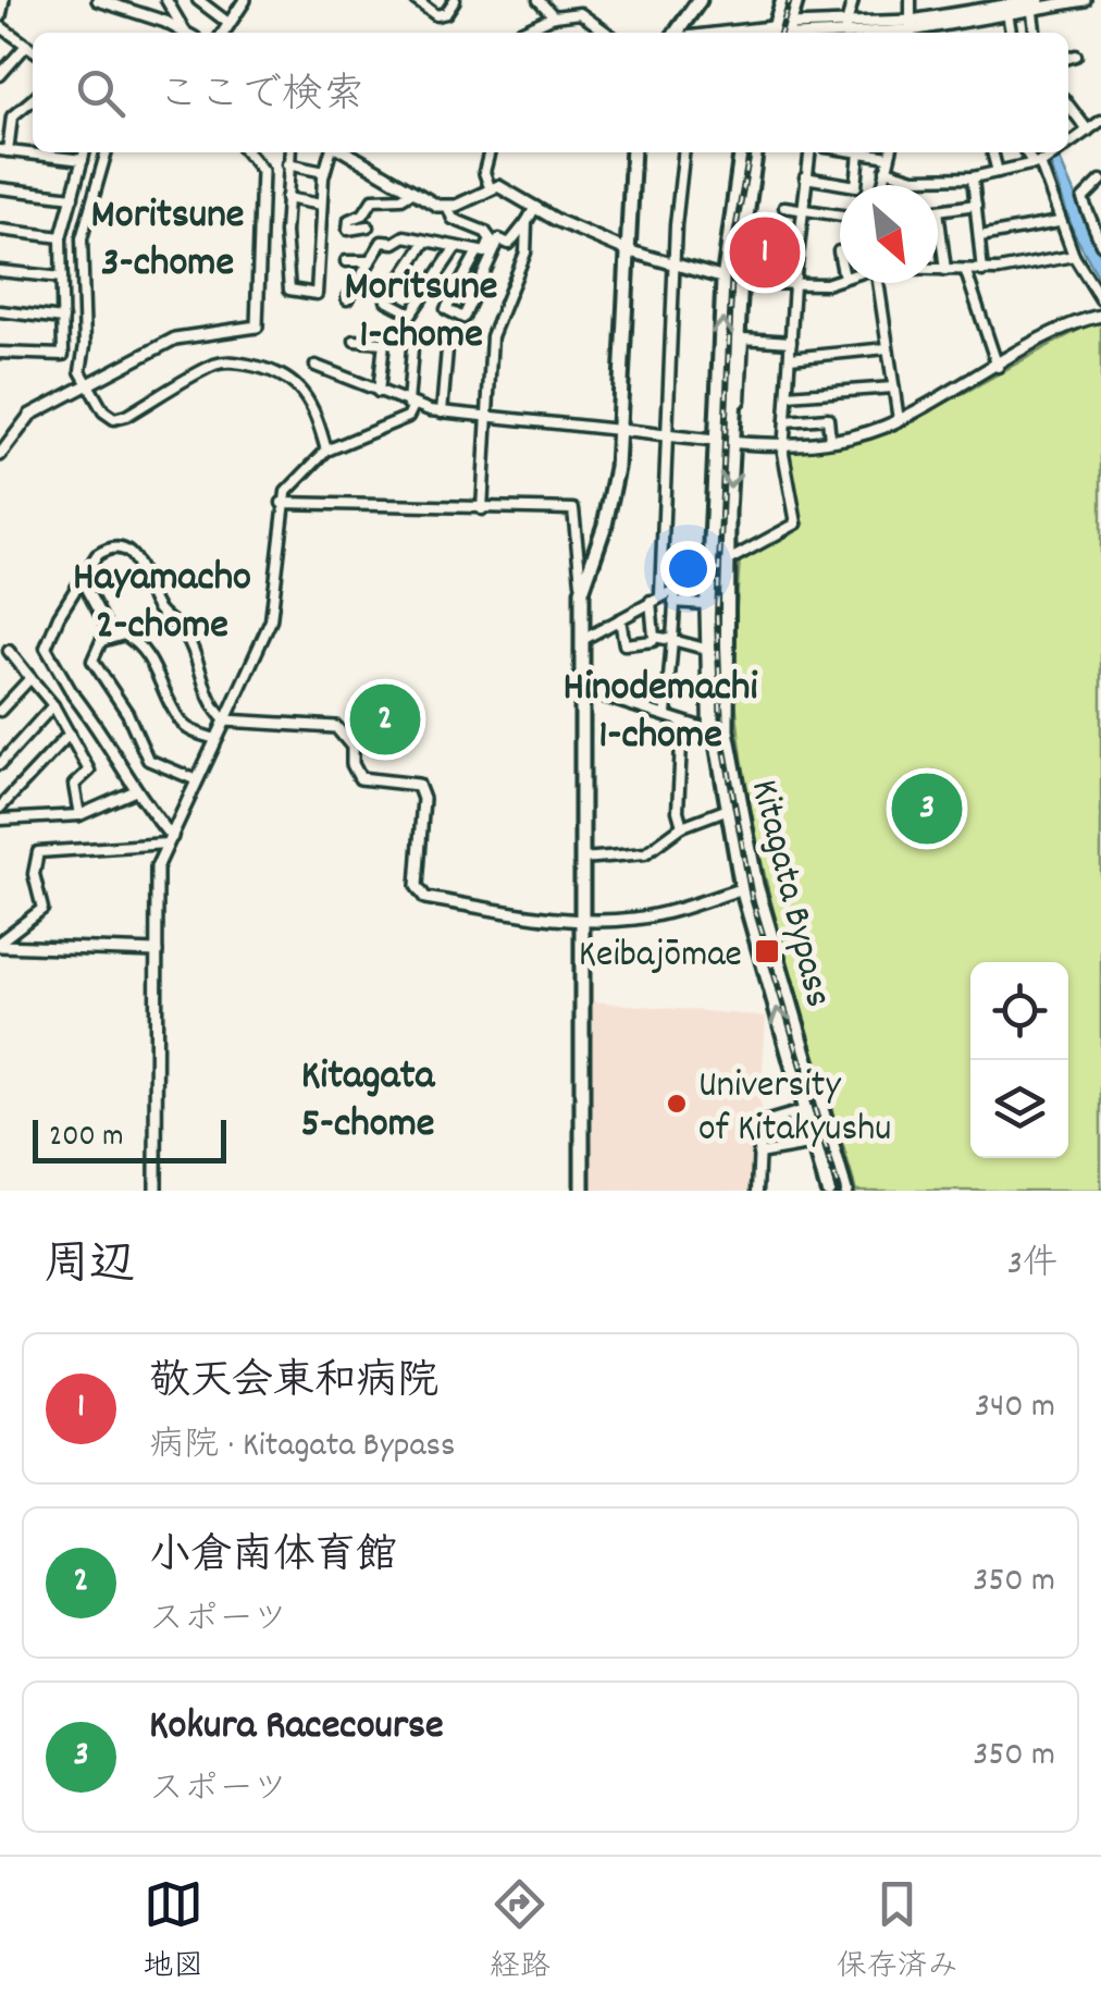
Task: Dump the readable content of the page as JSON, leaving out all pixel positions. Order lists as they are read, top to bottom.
{
  "streets": {
    "highway": ["Kitagata Bypass"]
  },
  "districts": [
    "Moritsune 3-chome",
    "Moritsune 1-chome",
    "Hayamacho 2-chome",
    "Hinodemachi 1-chome",
    "Kitagata 5-chome"
  ],
  "places": {
    "transit": ["Keibajōmae"],
    "other": ["University of Kitakyushu"]
  },
  "scale_bar": "200 m",
  "north": "bottom right",
  "page": {
    "search": "ここで検索",
    "pins": ["1", "2", "3"],
    "scale": "200 m",
    "heading": ["周辺", "3件"],
    "list": [
      {
        "mark": "1",
        "name": "敬天会東和病院",
        "note": "病院 · Kitagata Bypass",
        "value": "340 m"
      },
      {
        "mark": "2",
        "name": "小倉南体育館",
        "note": "スポーツ",
        "value": "350 m"
      },
      {
        "mark": "3",
        "name": "Kokura Racecourse",
        "note": "スポーツ",
        "value": "350 m"
      }
    ],
    "nav": ["地図", "経路", "保存済み"]
  }
}
